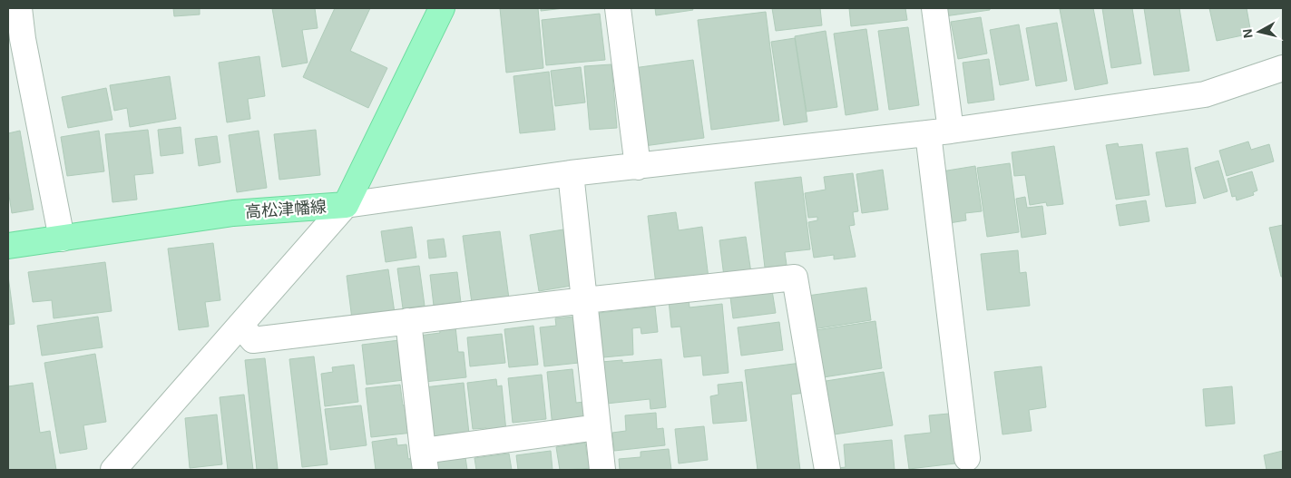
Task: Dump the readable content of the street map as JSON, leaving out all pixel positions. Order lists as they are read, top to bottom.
{
  "streets": {
    "main road": ["高松津幡線"]
  },
  "north": "left"
}
